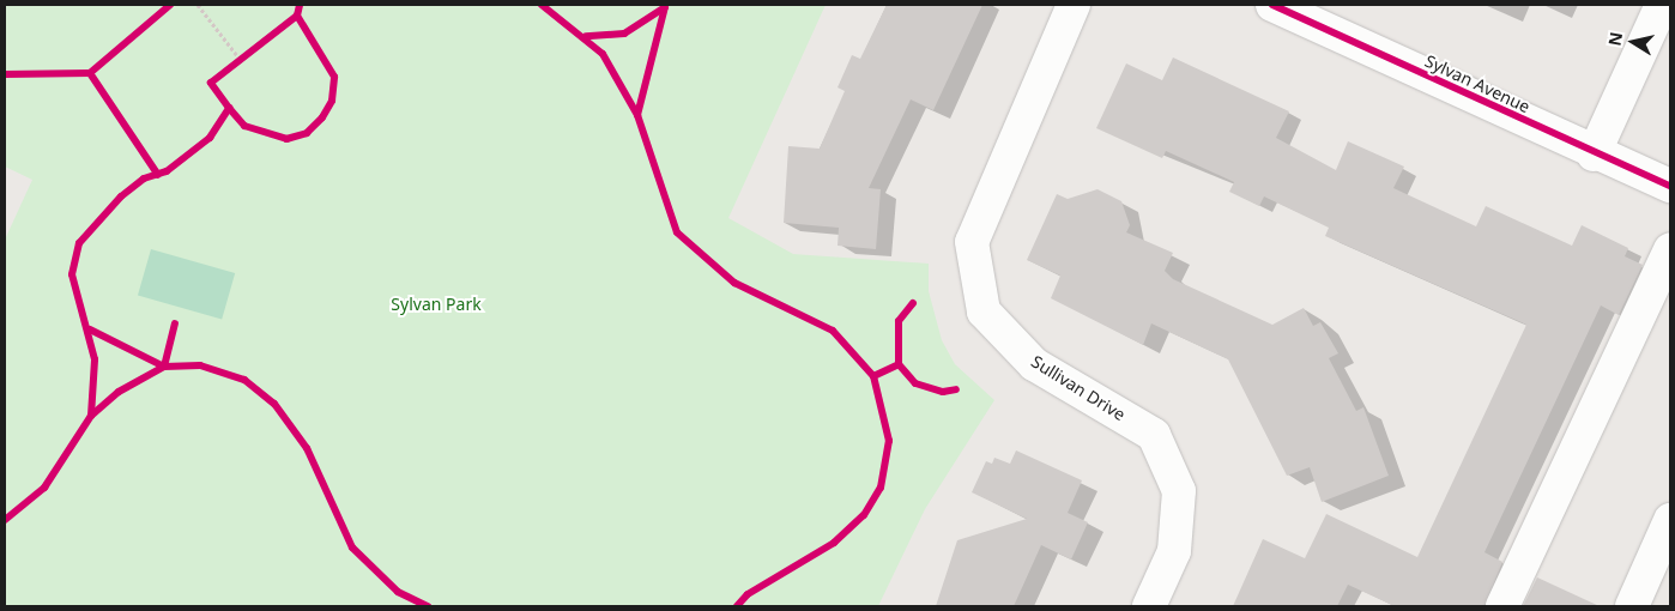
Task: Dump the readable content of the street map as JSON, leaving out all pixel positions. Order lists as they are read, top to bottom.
{
  "streets": {
    "street": ["Sylvan Avenue", "Sullivan Drive"]
  },
  "parks": ["Sylvan Park"],
  "north": "left"
}
